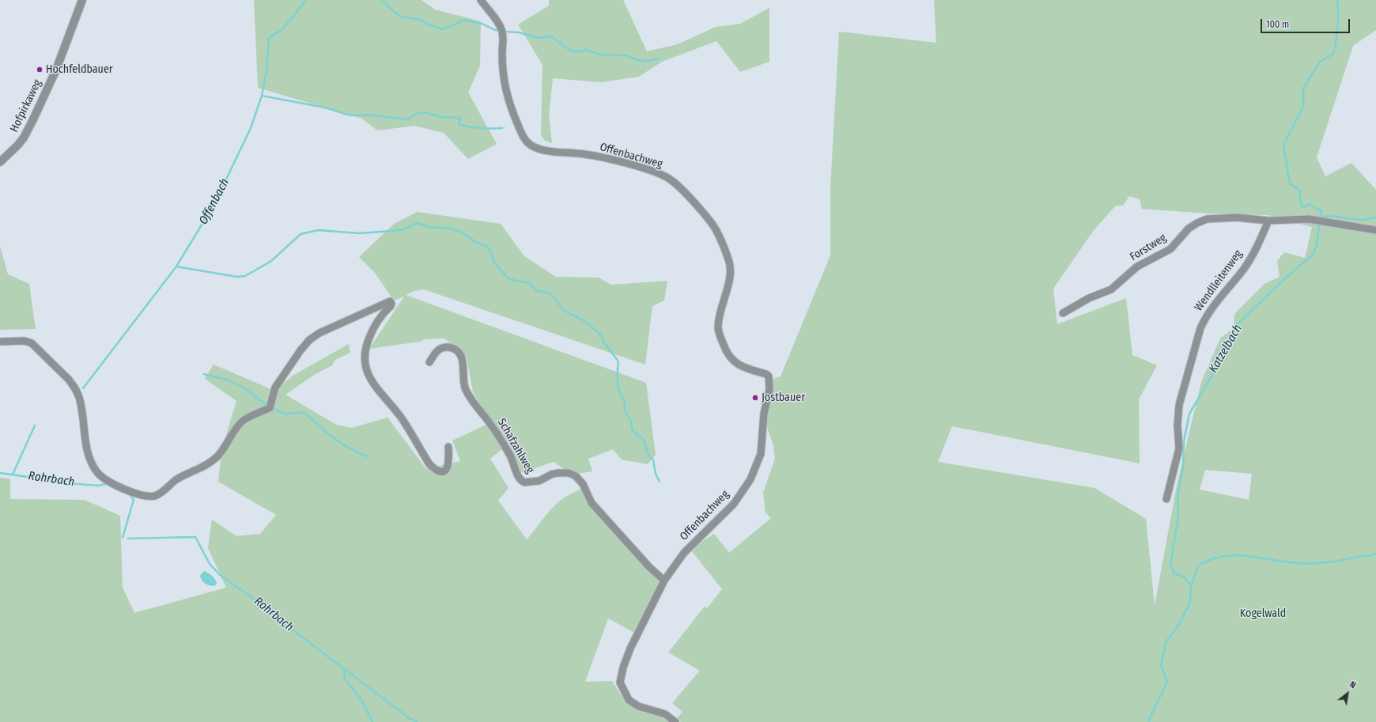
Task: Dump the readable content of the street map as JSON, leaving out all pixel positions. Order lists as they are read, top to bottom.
{
  "streets": {
    "street": [
      "Hofpirkaweg",
      "Offenbachweg",
      "Forstweg",
      "Wendlleitenweg",
      "Schafzahlweg"
    ]
  },
  "crossings": [
    ["Offenbachweg", "Schafzahlweg"],
    ["Forstweg", "Wendlleitenweg"]
  ],
  "water": ["Offenbach", "Katzelbach", "Rohrbach"],
  "parks": ["Kogelwald"],
  "places": ["Hochfeldbauer", "Jostbauer"],
  "scale_bar": "100 m",
  "north": "top right"
}
